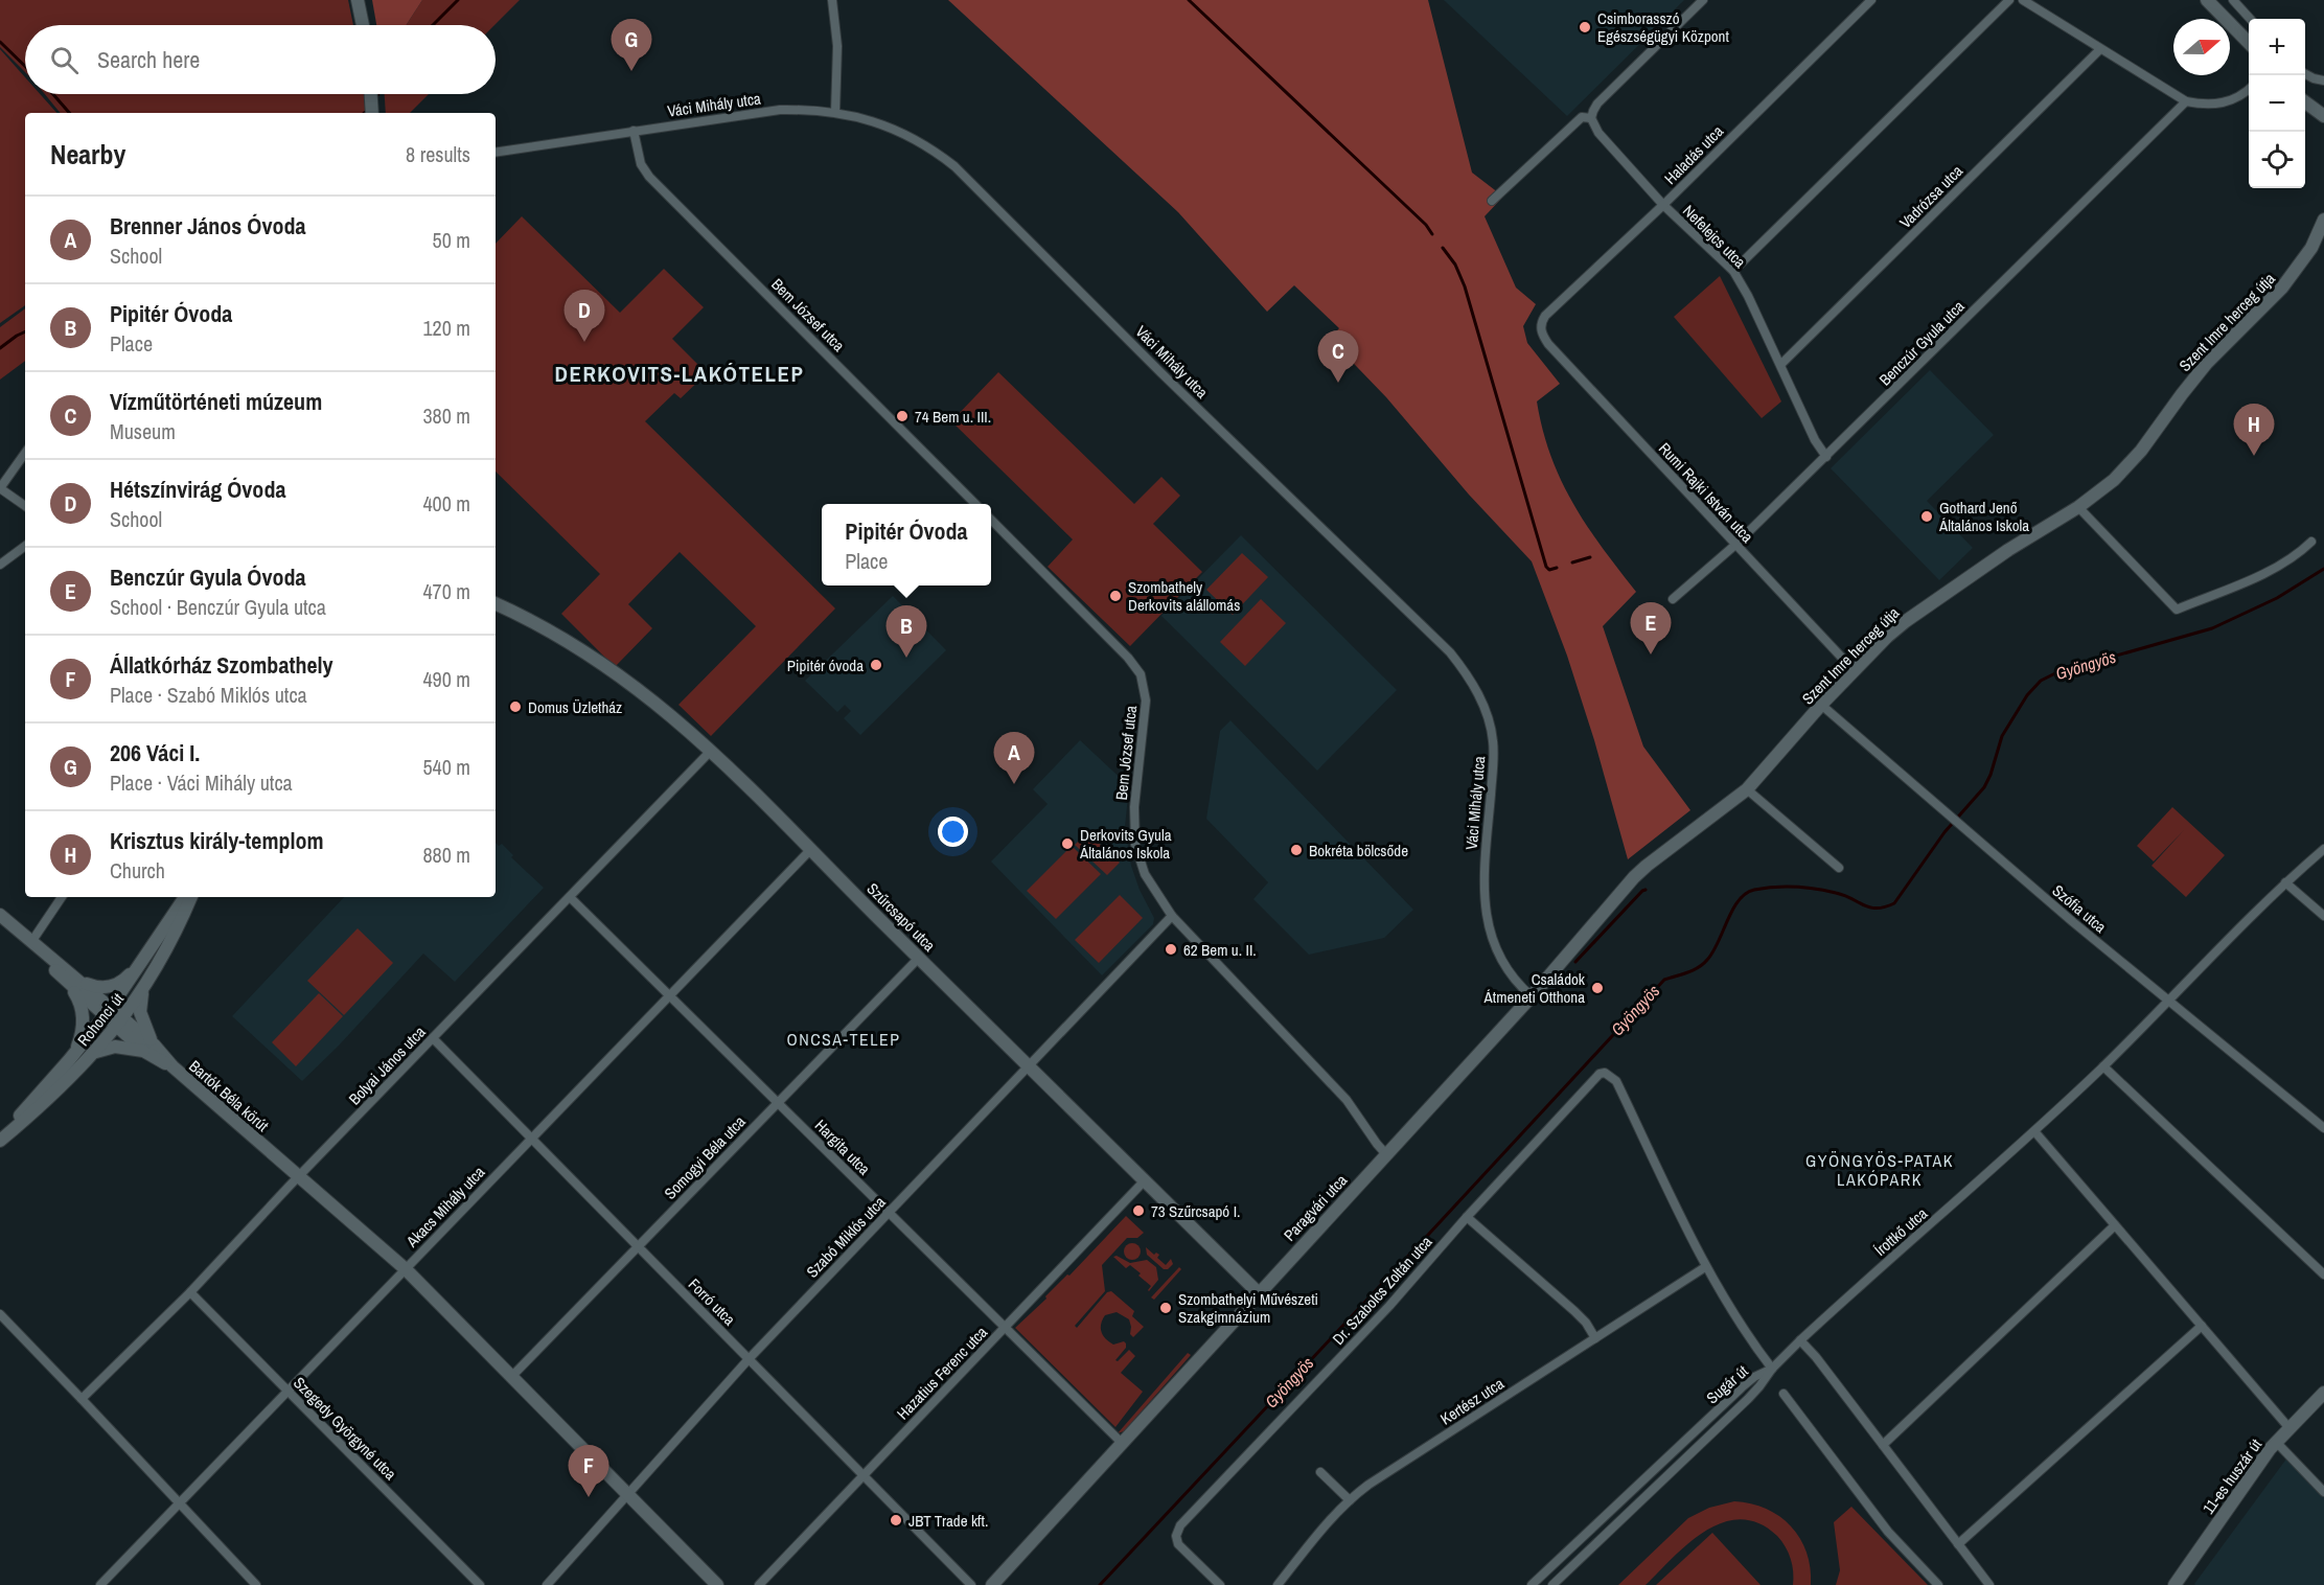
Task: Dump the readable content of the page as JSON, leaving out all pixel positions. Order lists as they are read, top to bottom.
{
  "streets": {
    "street": [
      "Váci Mihály utca",
      "Haladás utca",
      "Vadrózsa utca",
      "Nefelejcs utca",
      "Bem József utca",
      "Szent Imre herceg útja",
      "Benczúr Gyula utca",
      "Rumi Rajki István utca",
      "Szófia utca",
      "Szűrcsapó utca",
      "Rohonci út",
      "Bolyai János utca",
      "Bartók Béla körút",
      "Hargita utca",
      "Somogyi Béla utca",
      "Akacs Mihály utca",
      "Paragvári utca",
      "Írottkő utca",
      "Szabó Miklós utca",
      "Dr. Szabolcs Zoltán utca",
      "Forró utca",
      "Hazatius Ferenc utca",
      "Sugár út",
      "Kertész utca",
      "Szegedy Györgyné utca",
      "11-es huszár út"
    ]
  },
  "crossings": [
    ["Váci Mihály utca", "Bem József utca"],
    ["Váci Mihály utca", "Paragvári utca"],
    ["Haladás utca", "Nefelejcs utca"],
    ["Haladás utca", "Rumi Rajki István utca"],
    ["Vadrózsa utca", "Nefelejcs utca"],
    ["Nefelejcs utca", "Benczúr Gyula utca"],
    ["Bem József utca", "Paragvári utca"],
    ["Bem József utca", "Szabó Miklós utca"],
    ["Szent Imre herceg útja", "Rumi Rajki István utca"],
    ["Szent Imre herceg útja", "Szófia utca"],
    ["Szent Imre herceg útja", "Paragvári utca"],
    ["Benczúr Gyula utca", "Rumi Rajki István utca"],
    ["Szófia utca", "Írottkő utca"],
    ["Szűrcsapó utca", "Bolyai János utca"],
    ["Szűrcsapó utca", "Somogyi Béla utca"],
    ["Szűrcsapó utca", "Akacs Mihály utca"],
    ["Szűrcsapó utca", "Paragvári utca"],
    ["Szűrcsapó utca", "Szabó Miklós utca"],
    ["Szűrcsapó utca", "Hazatius Ferenc utca"],
    ["Rohonci út", "Bartók Béla körút"],
    ["Bolyai János utca", "Bartók Béla körút"],
    ["Bolyai János utca", "Hargita utca"],
    ["Bolyai János utca", "Forró utca"],
    ["Bolyai János utca", "Szegedy Györgyné utca"],
    ["Bartók Béla körút", "Somogyi Béla utca"],
    ["Bartók Béla körút", "Akacs Mihály utca"],
    ["Bartók Béla körút", "Szabó Miklós utca"],
    ["Hargita utca", "Somogyi Béla utca"],
    ["Hargita utca", "Akacs Mihály utca"],
    ["Hargita utca", "Paragvári utca"],
    ["Hargita utca", "Szabó Miklós utca"],
    ["Hargita utca", "Hazatius Ferenc utca"],
    ["Somogyi Béla utca", "Forró utca"],
    ["Akacs Mihály utca", "Forró utca"],
    ["Akacs Mihály utca", "Szegedy Györgyné utca"],
    ["Írottkő utca", "Sugár út"],
    ["Szabó Miklós utca", "Forró utca"],
    ["Dr. Szabolcs Zoltán utca", "Kertész utca"],
    ["Forró utca", "Hazatius Ferenc utca"]
  ],
  "districts": ["DERKOVITS-LAKÓTELEP", "ONCSA-TELEP", "GYÖNGYÖS-PATAK LAKÓPARK"],
  "water": ["Gyöngyös"],
  "places": [
    "Csimborasszó Egészségügyi Központ",
    "74 Bem u. III.",
    "Gothard Jenő Általános Iskola",
    "Szombathely Derkovits alállomás",
    "Pipitér óvoda",
    "Domus Üzletház",
    "Derkovits Gyula Általános Iskola",
    "Bokréta bölcsőde",
    "62 Bem u. II.",
    "Családok Átmeneti Otthona",
    "73 Szűrcsapó I.",
    "Szombathelyi Művészeti Szakgimnázium",
    "JBT Trade kft."
  ],
  "north": "right",
  "page": {
    "map_buttons": ["+", "−"],
    "pins": [
      "G",
      "D",
      "C",
      "H",
      "E",
      "B",
      "A",
      "F"
    ],
    "search": "Search here",
    "heading": ["Nearby", "8 results"],
    "list": [
      {
        "mark": "A",
        "name": "Brenner János Óvoda",
        "note": "School",
        "value": "50 m"
      },
      {
        "mark": "B",
        "name": "Pipitér Óvoda",
        "note": "Place",
        "value": "120 m"
      },
      {
        "mark": "C",
        "name": "Vízműtörténeti múzeum",
        "note": "Museum",
        "value": "380 m"
      },
      {
        "mark": "D",
        "name": "Hétszínvirág Óvoda",
        "note": "School",
        "value": "400 m"
      },
      {
        "mark": "E",
        "name": "Benczúr Gyula Óvoda",
        "note": "School · Benczúr Gyula utca",
        "value": "470 m"
      },
      {
        "mark": "F",
        "name": "Állatkórház Szombathely",
        "note": "Place · Szabó Miklós utca",
        "value": "490 m"
      },
      {
        "mark": "G",
        "name": "206 Váci I.",
        "note": "Place · Váci Mihály utca",
        "value": "540 m"
      },
      {
        "mark": "H",
        "name": "Krisztus király-templom",
        "note": "Church",
        "value": "880 m"
      }
    ],
    "popup": ["Pipitér Óvoda", "Place"]
  }
}
